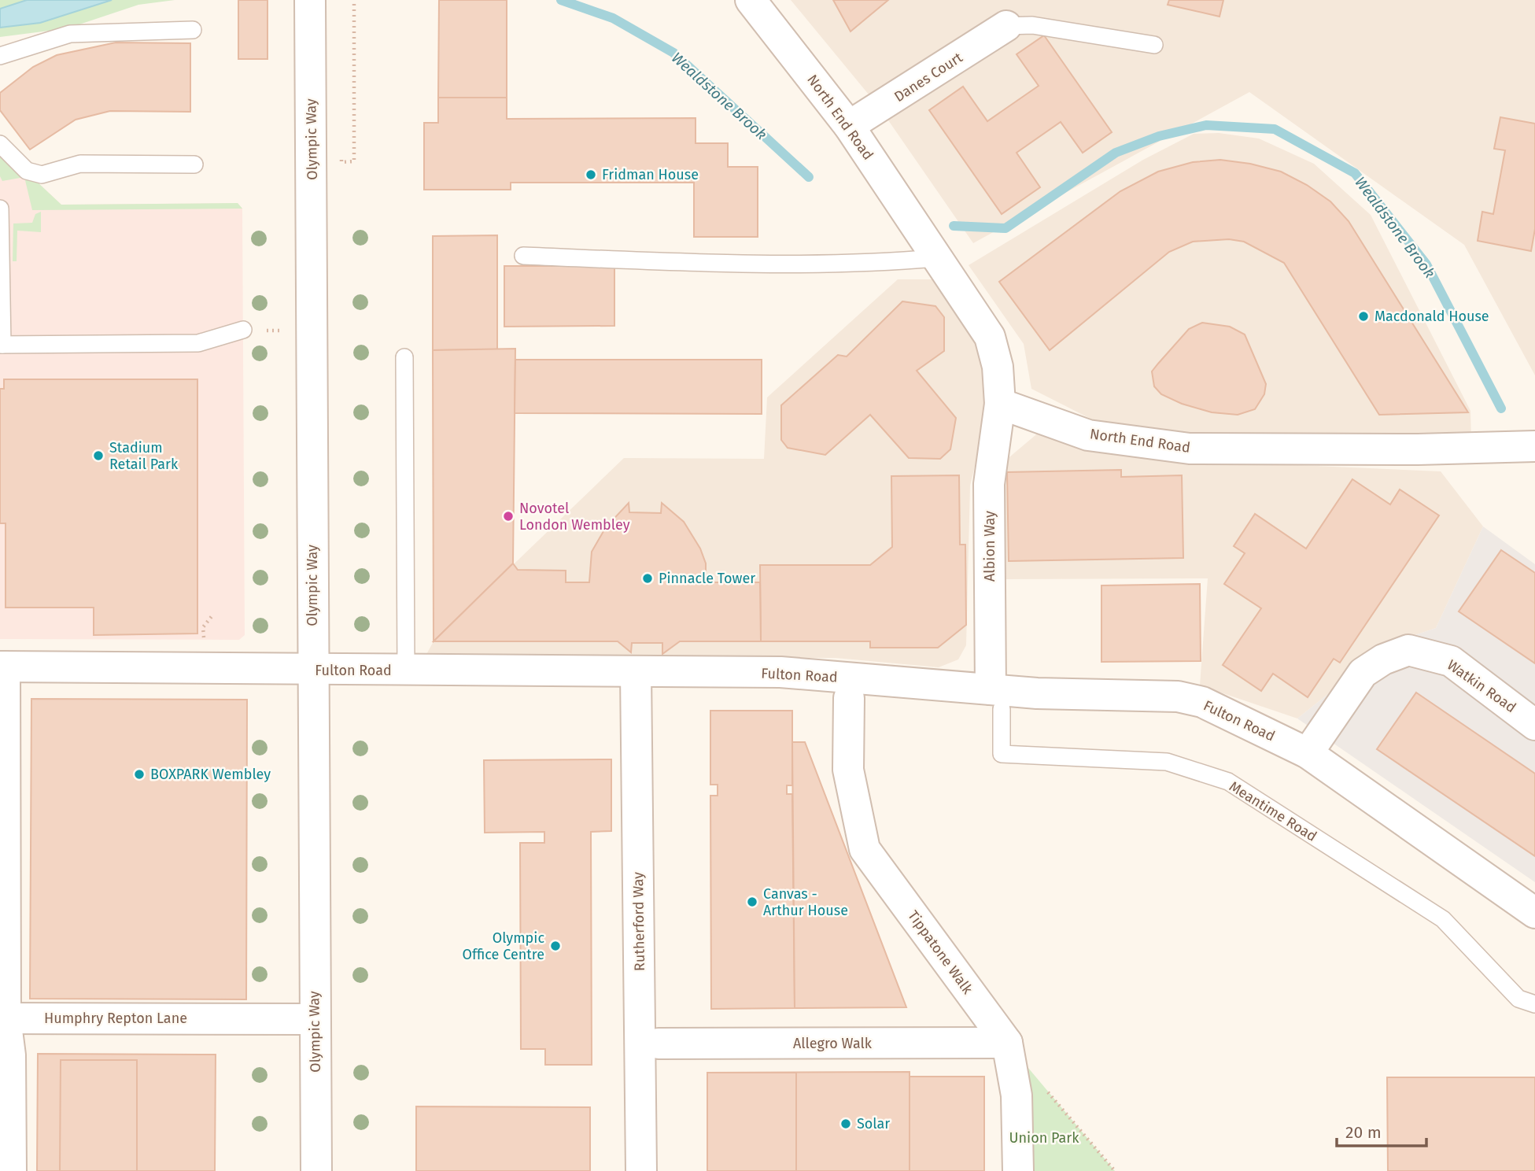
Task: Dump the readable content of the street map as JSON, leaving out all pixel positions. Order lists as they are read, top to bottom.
{
  "streets": {
    "street": [
      "Danes Court",
      "North End Road",
      "Olympic Way",
      "Albion Way",
      "Fulton Road",
      "Watkin Road",
      "Rutherford Way",
      "Tippatone Walk",
      "Humphry Repton Lane",
      "Allegro Walk"
    ],
    "lane": ["Meantime Road"]
  },
  "crossings": [
    ["Danes Court", "North End Road"],
    ["North End Road", "Albion Way"],
    ["Olympic Way", "Fulton Road"],
    ["Olympic Way", "Humphry Repton Lane"],
    ["Albion Way", "Fulton Road"],
    ["Albion Way", "Meantime Road"],
    ["Fulton Road", "Watkin Road"],
    ["Fulton Road", "Meantime Road"],
    ["Fulton Road", "Rutherford Way"],
    ["Tippatone Walk", "Allegro Walk"]
  ],
  "water": ["Wealdstone Brook"],
  "parks": ["Union Park"],
  "places": [
    "Fridman House",
    "Macdonald House",
    "Stadium Retail Park",
    "Novotel London Wembley",
    "Pinnacle Tower",
    "BOXPARK Wembley",
    "Canvas - Arthur House",
    "Olympic Office Centre",
    "Solar"
  ],
  "scale_bar": "20 m"
}
